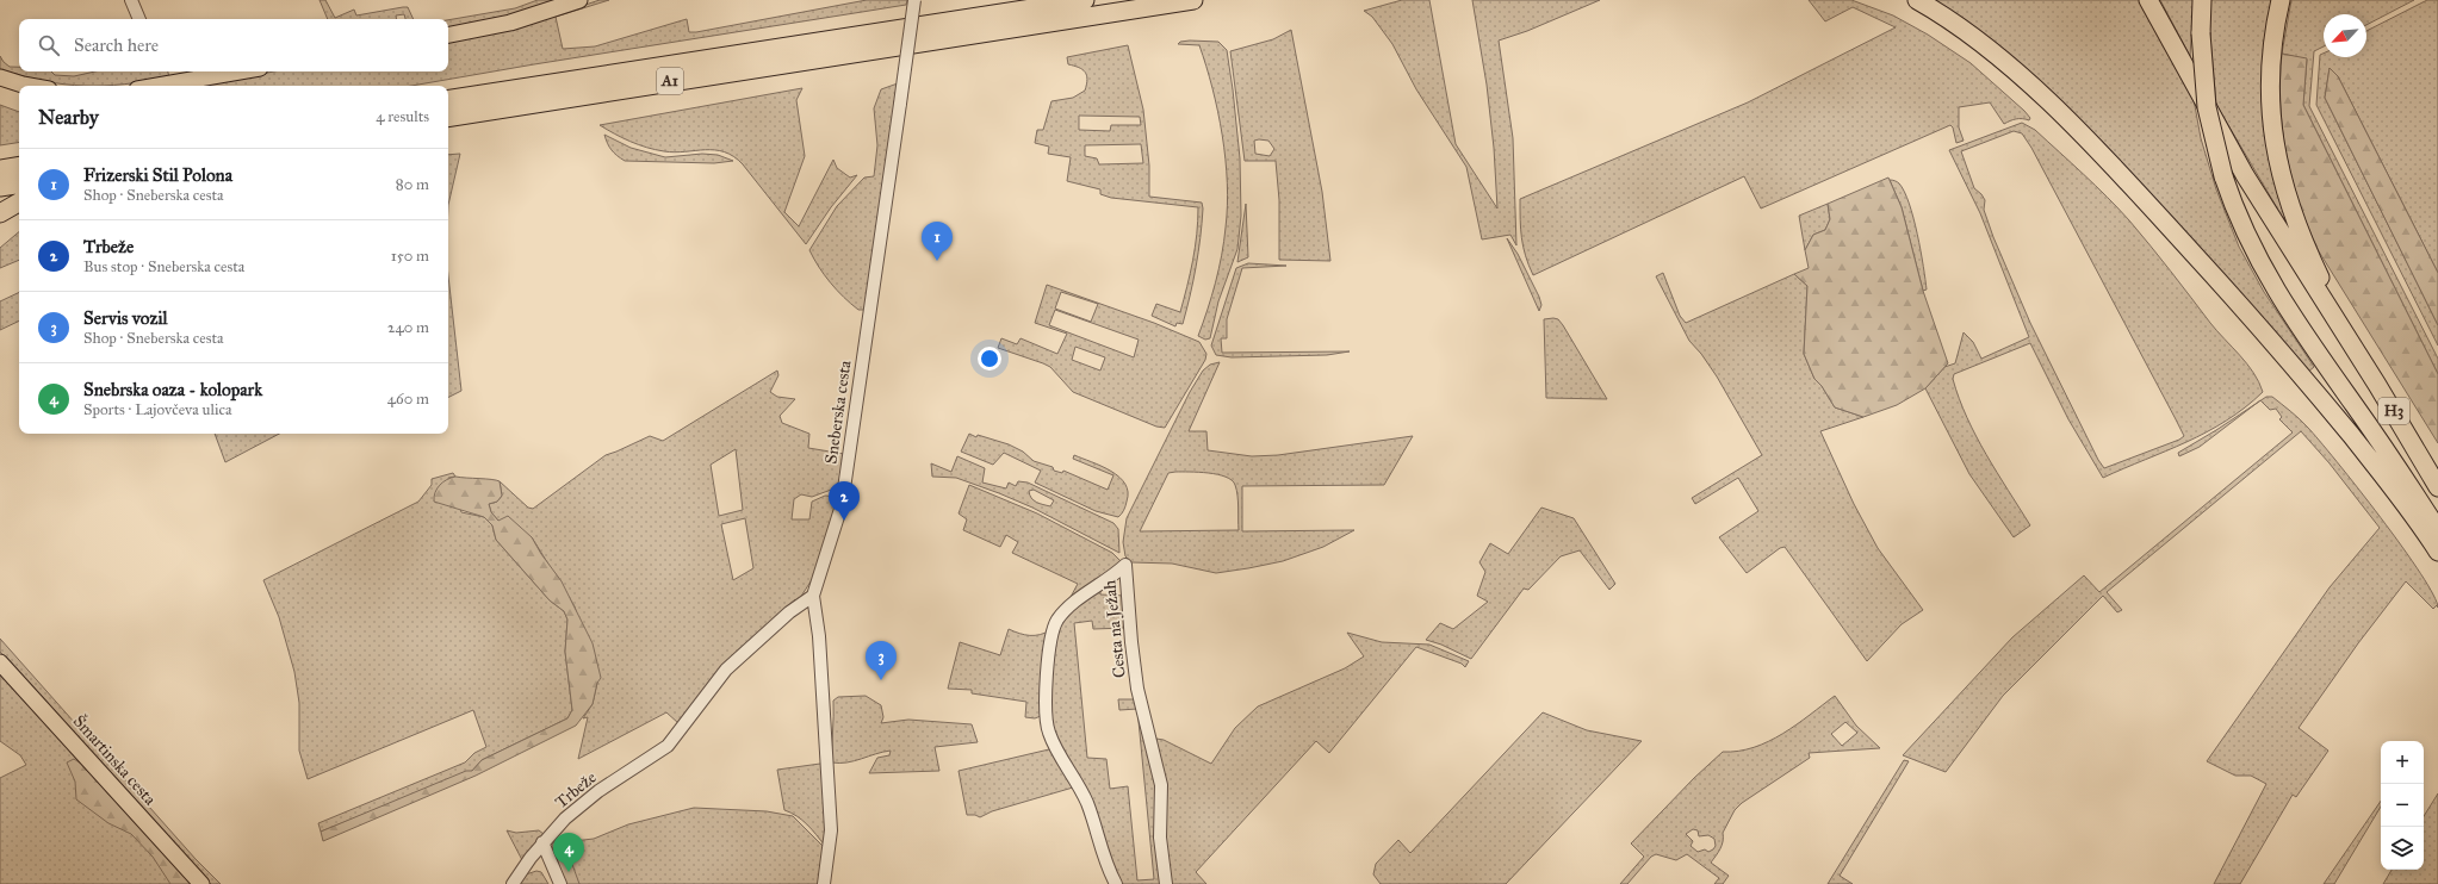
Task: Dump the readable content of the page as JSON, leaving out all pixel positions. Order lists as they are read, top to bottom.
{
  "streets": {
    "highway": ["A1", "H3"],
    "main road": ["Šmartinska cesta"],
    "street": ["Sneberska cesta", "Cesta na Ježah", "Trbeže"]
  },
  "crossings": [
    ["Sneberska cesta", "Trbeže"]
  ],
  "north": "bottom left",
  "page": {
    "search": "Search here",
    "heading": ["Nearby", "4 results"],
    "list": [
      {
        "mark": "1",
        "name": "Frizerski Stil Polona",
        "note": "Shop · Sneberska cesta",
        "value": "80 m"
      },
      {
        "mark": "2",
        "name": "Trbeže",
        "note": "Bus stop · Sneberska cesta",
        "value": "150 m"
      },
      {
        "mark": "3",
        "name": "Servis vozil",
        "note": "Shop · Sneberska cesta",
        "value": "240 m"
      },
      {
        "mark": "4",
        "name": "Snebrska oaza - kolopark",
        "note": "Sports · Lajovčeva ulica",
        "value": "460 m"
      }
    ],
    "pins": [
      "1",
      "2",
      "3",
      "4"
    ],
    "map_buttons": ["+", "−"]
  }
}
